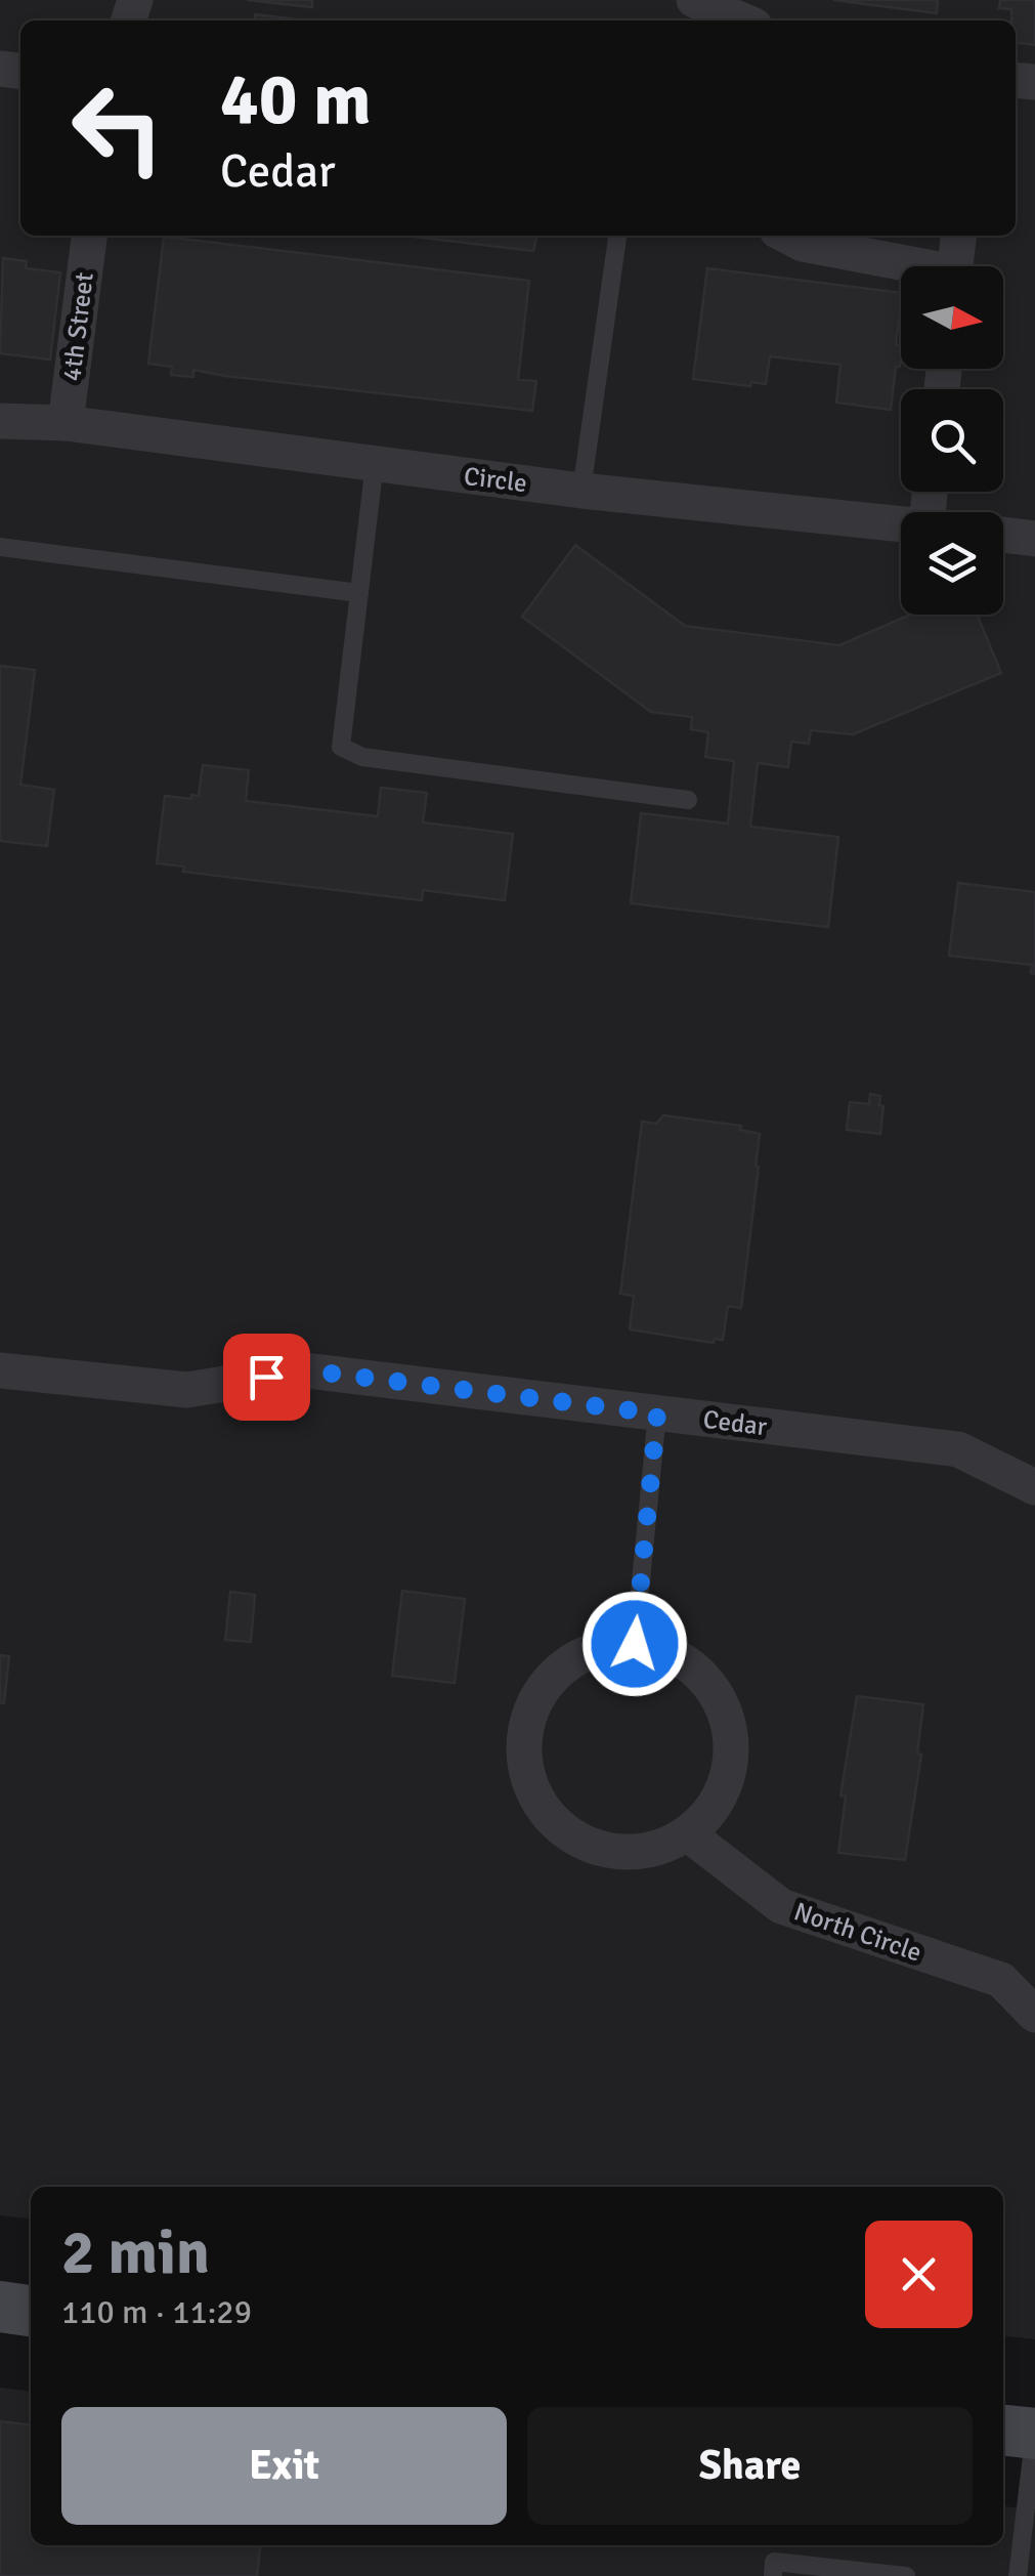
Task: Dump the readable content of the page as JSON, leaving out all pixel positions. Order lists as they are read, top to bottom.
{
  "streets": {
    "street": [
      "4th Street",
      "Circle",
      "Cedar",
      "North Circle"
    ]
  },
  "crossings": [
    ["4th Street", "Circle"]
  ],
  "north": "right",
  "page": {
    "turn": ["40 m", "Cedar"],
    "heading": ["2 min", "110 m · 11:29"],
    "buttons": ["Exit", "Share"]
  }
}
